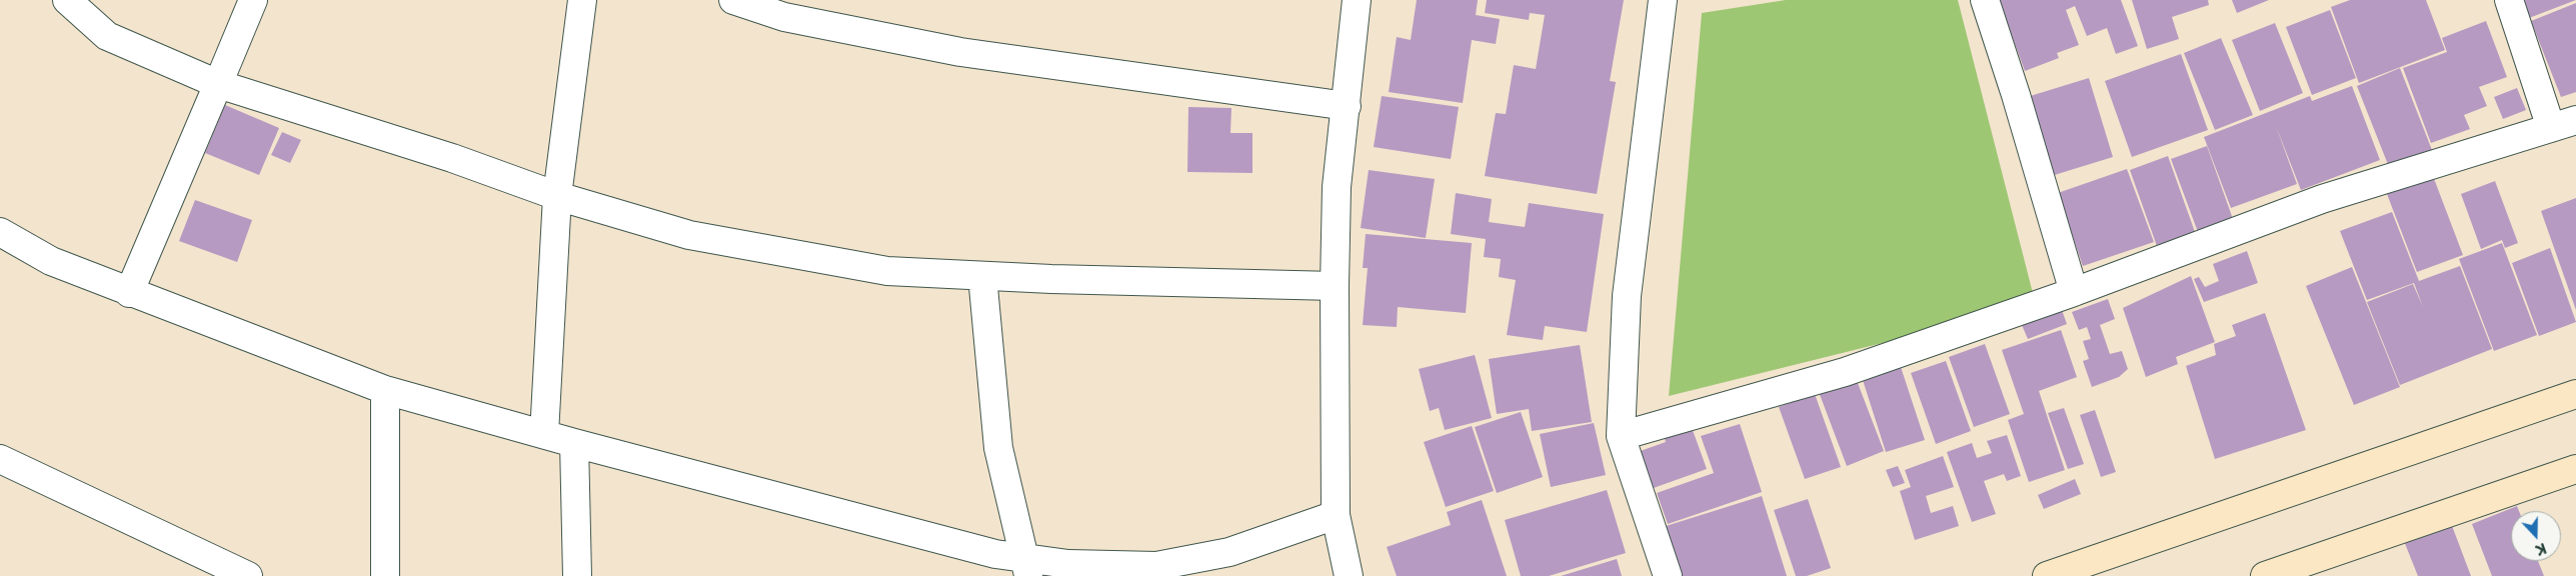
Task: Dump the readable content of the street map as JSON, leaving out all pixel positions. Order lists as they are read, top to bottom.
{
  "north": "bottom"
}
